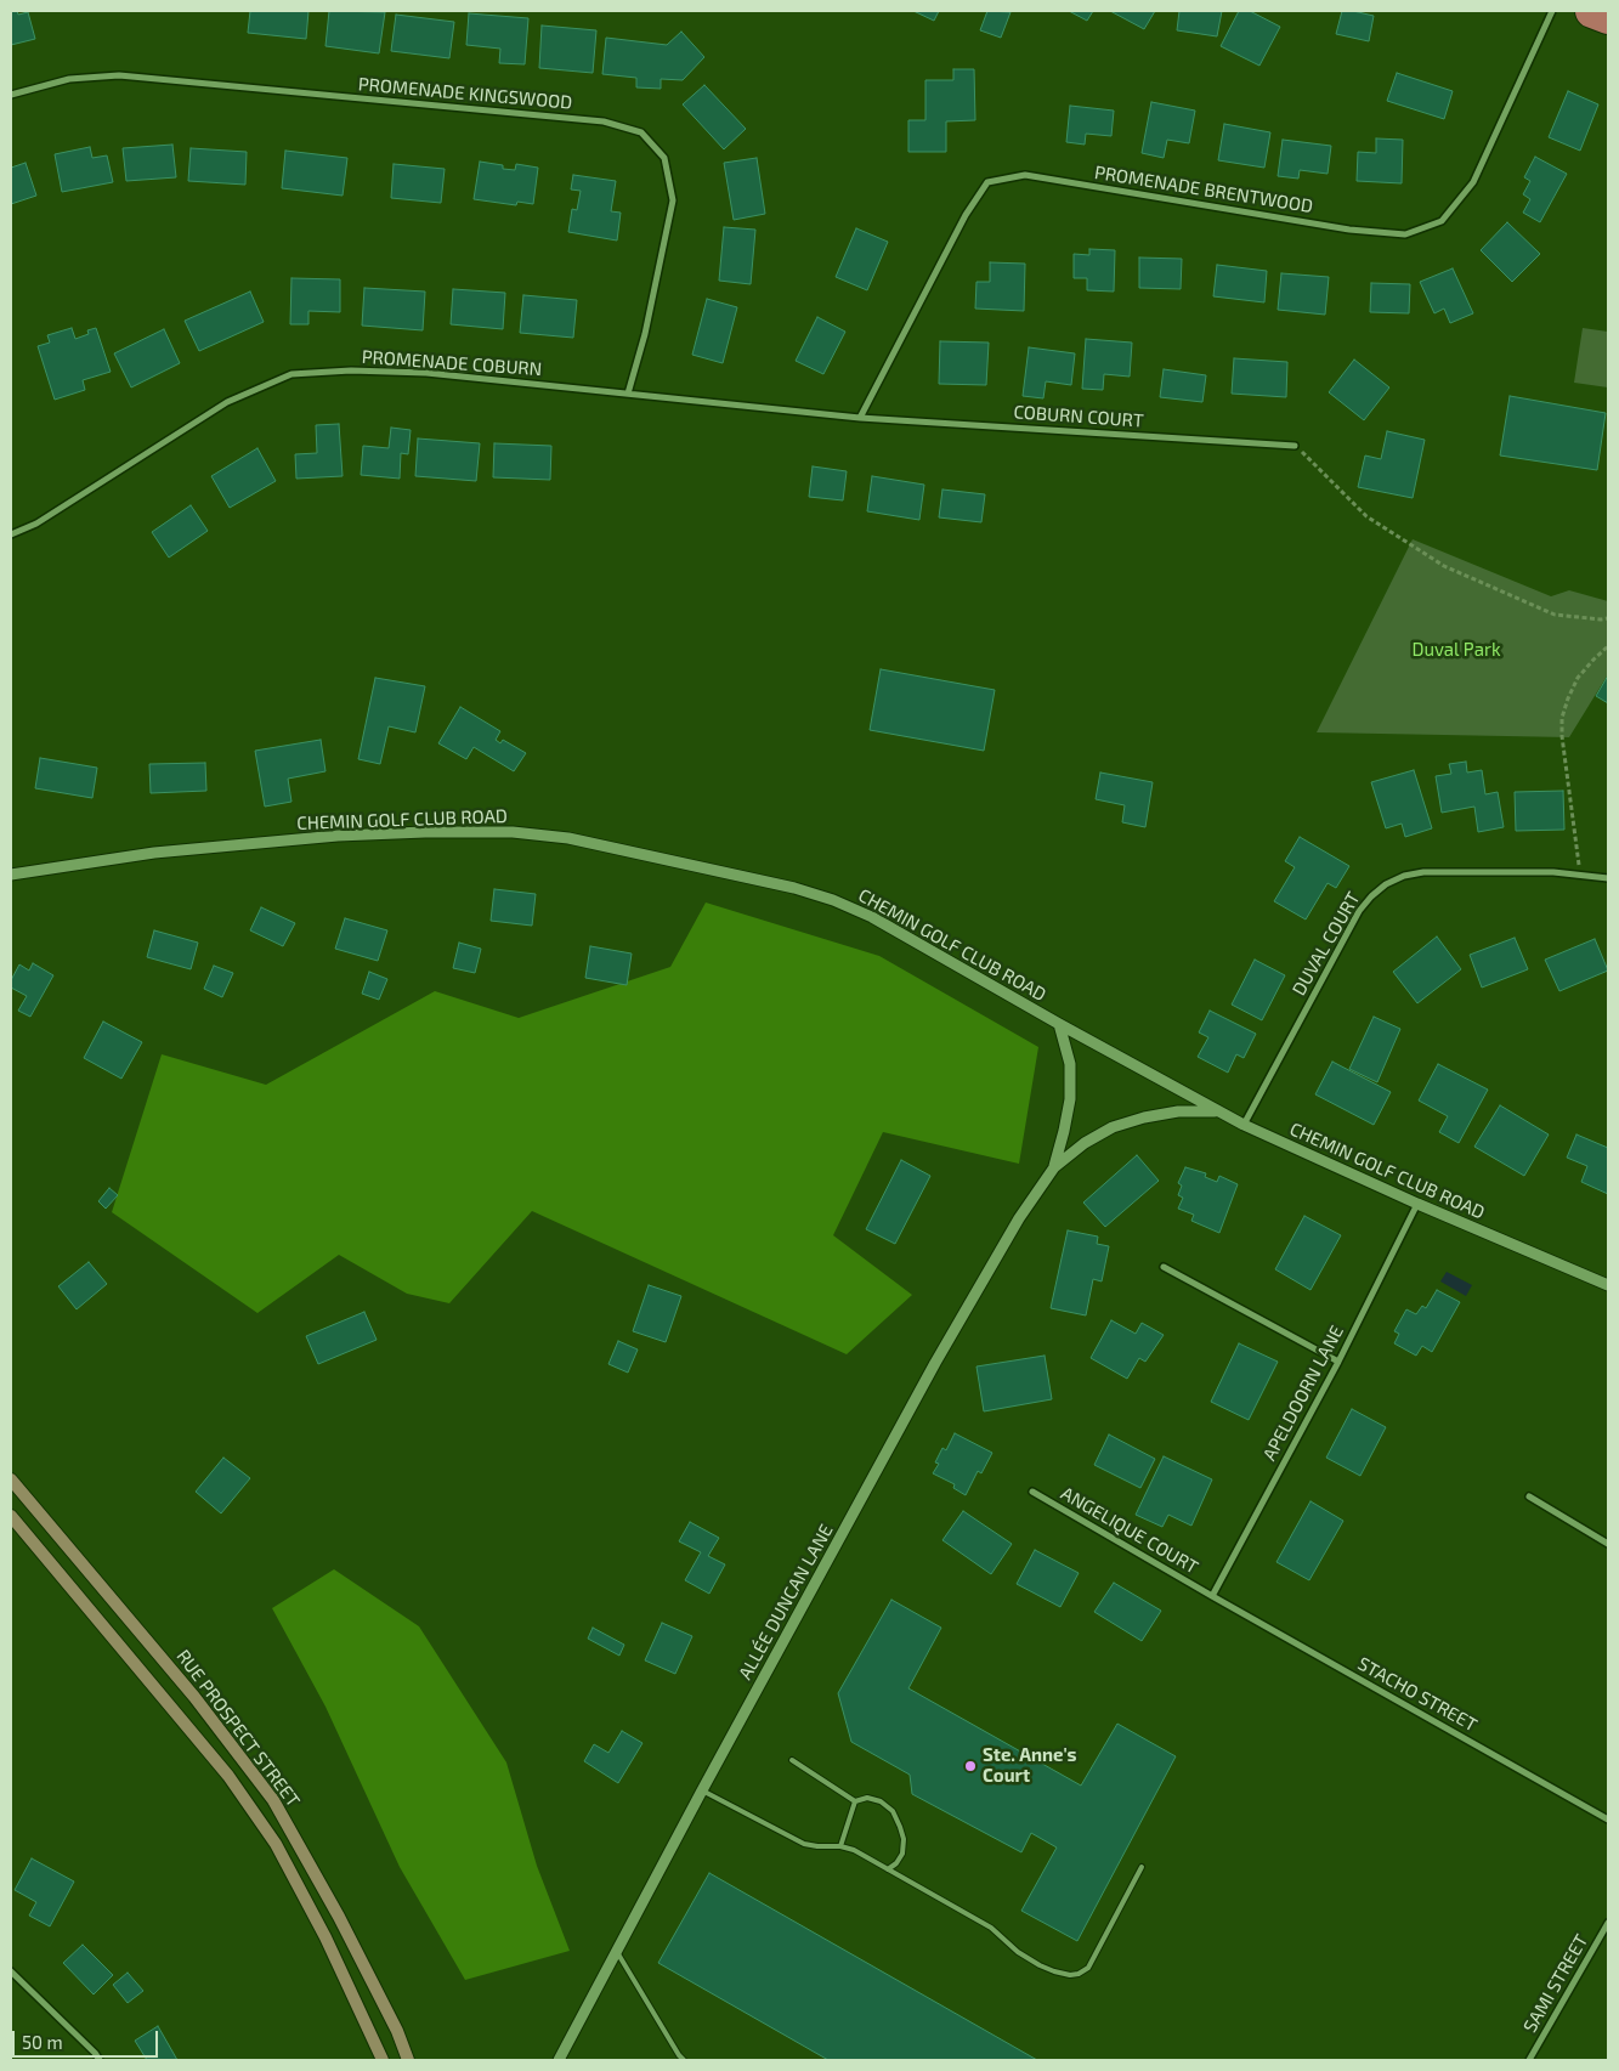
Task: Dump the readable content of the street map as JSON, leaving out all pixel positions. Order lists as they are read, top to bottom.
{
  "streets": {
    "main road": ["RUE PROSPECT STREET"],
    "street": [
      "PROMENADE KINGSWOOD",
      "PROMENADE BRENTWOOD",
      "PROMENADE COBURN",
      "COBURN COURT",
      "CHEMIN GOLF CLUB ROAD",
      "DUVAL COURT",
      "APELDOORN LANE",
      "ANGELIQUE COURT",
      "ALLÉE DUNCAN LANE",
      "STACHO STREET",
      "SAMI STREET"
    ]
  },
  "crossings": [
    ["PROMENADE KINGSWOOD", "PROMENADE COBURN"],
    ["PROMENADE BRENTWOOD", "PROMENADE COBURN"],
    ["PROMENADE BRENTWOOD", "COBURN COURT"],
    ["PROMENADE COBURN", "COBURN COURT"],
    ["CHEMIN GOLF CLUB ROAD", "DUVAL COURT"],
    ["CHEMIN GOLF CLUB ROAD", "APELDOORN LANE"],
    ["APELDOORN LANE", "ANGELIQUE COURT"],
    ["APELDOORN LANE", "STACHO STREET"],
    ["ANGELIQUE COURT", "STACHO STREET"]
  ],
  "parks": ["Duval Park"],
  "places": ["Ste. Anne's Court"],
  "scale_bar": "50 m"
}
